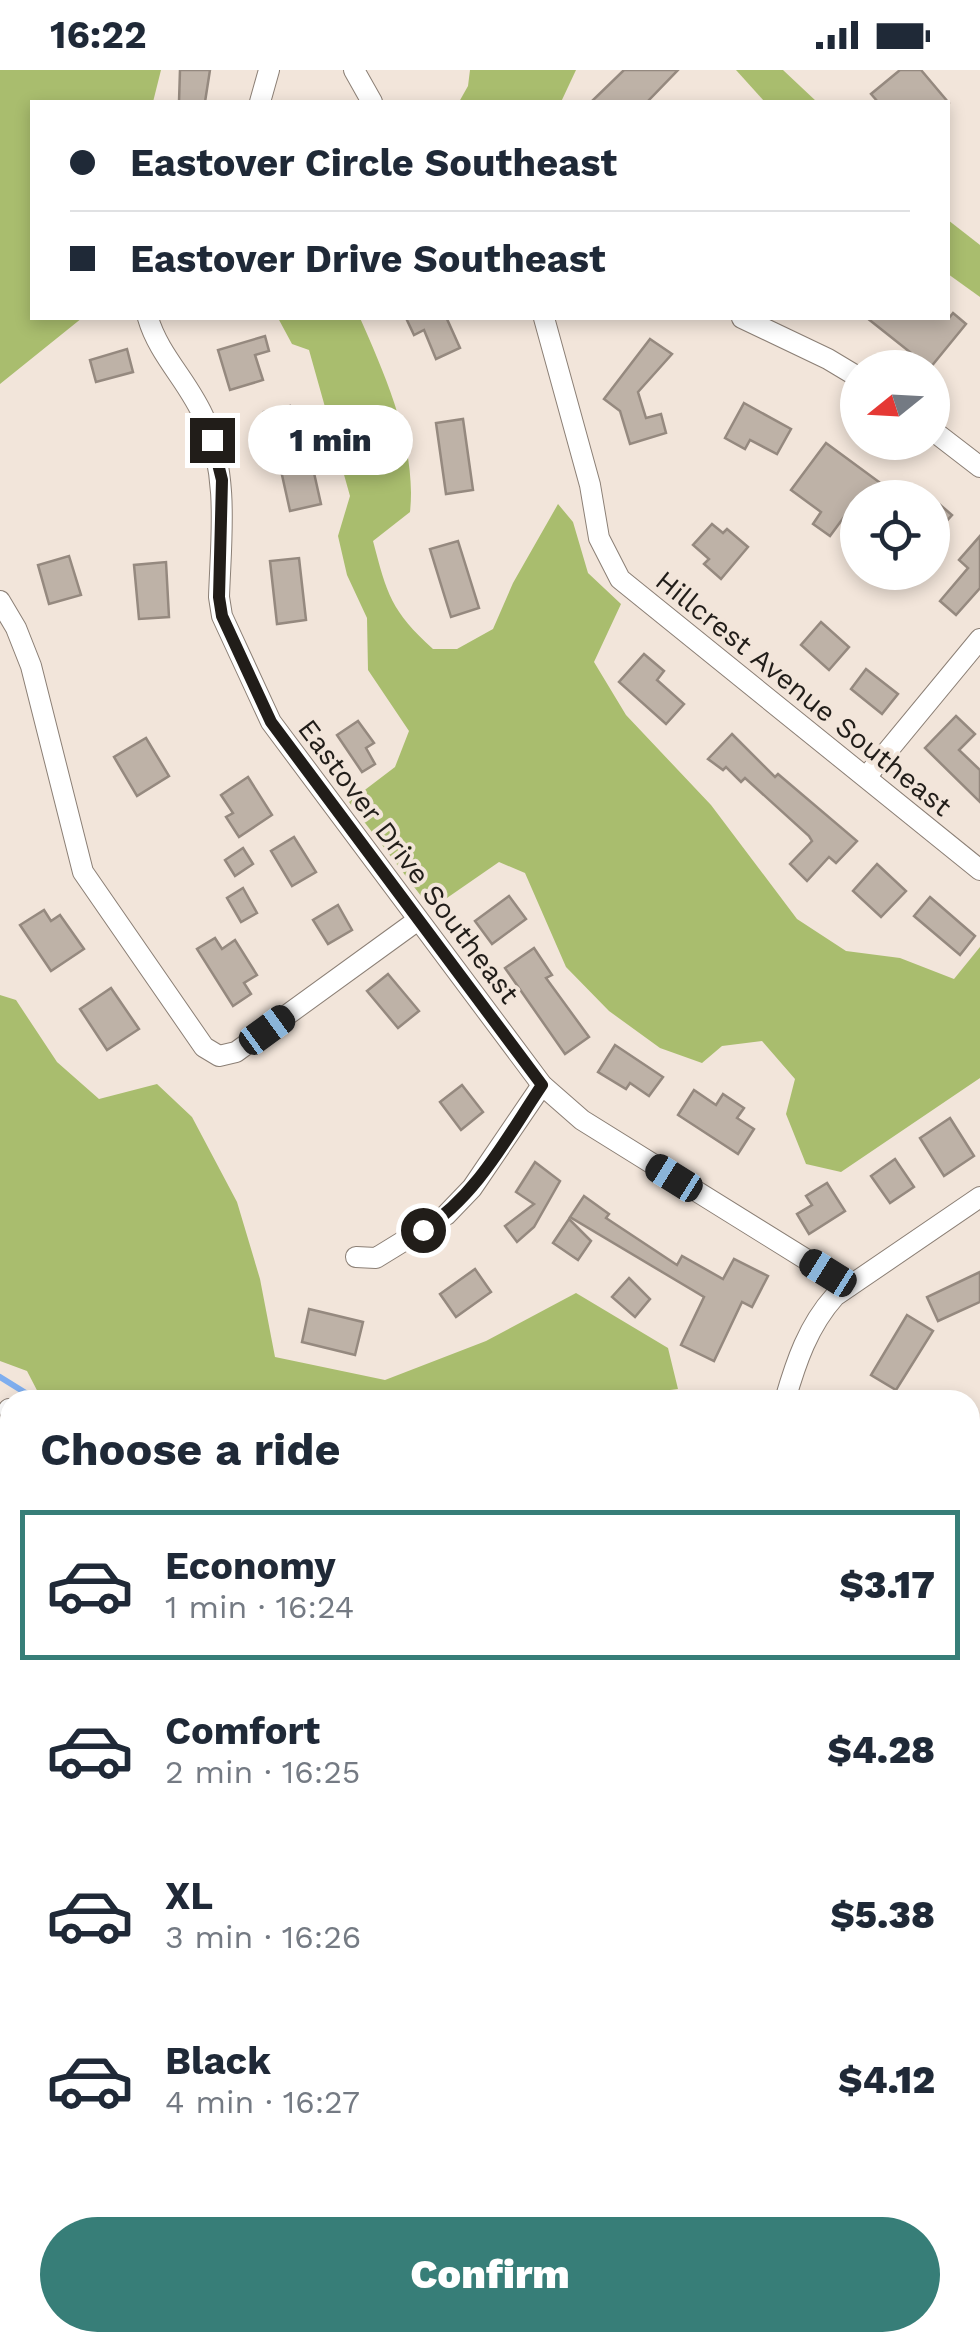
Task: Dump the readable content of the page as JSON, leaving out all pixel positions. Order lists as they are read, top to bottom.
{
  "streets": {
    "street": ["Hillcrest Avenue Southeast", "Eastover Drive Southeast"]
  },
  "north": "left",
  "page": {
    "status": "16:22",
    "banner": ["Eastover Circle Southeast", "Eastover Drive Southeast"],
    "bubble": "1 min",
    "heading": "Choose a ride",
    "list": [
      {
        "name": "Economy",
        "note": "1 min · 16:24",
        "value": "$3.17"
      },
      {
        "name": "Comfort",
        "note": "2 min · 16:25",
        "value": "$4.28"
      },
      {
        "name": "XL",
        "note": "3 min · 16:26",
        "value": "$5.38"
      },
      {
        "name": "Black",
        "note": "4 min · 16:27",
        "value": "$4.12"
      }
    ],
    "buttons": "Confirm"
  }
}
